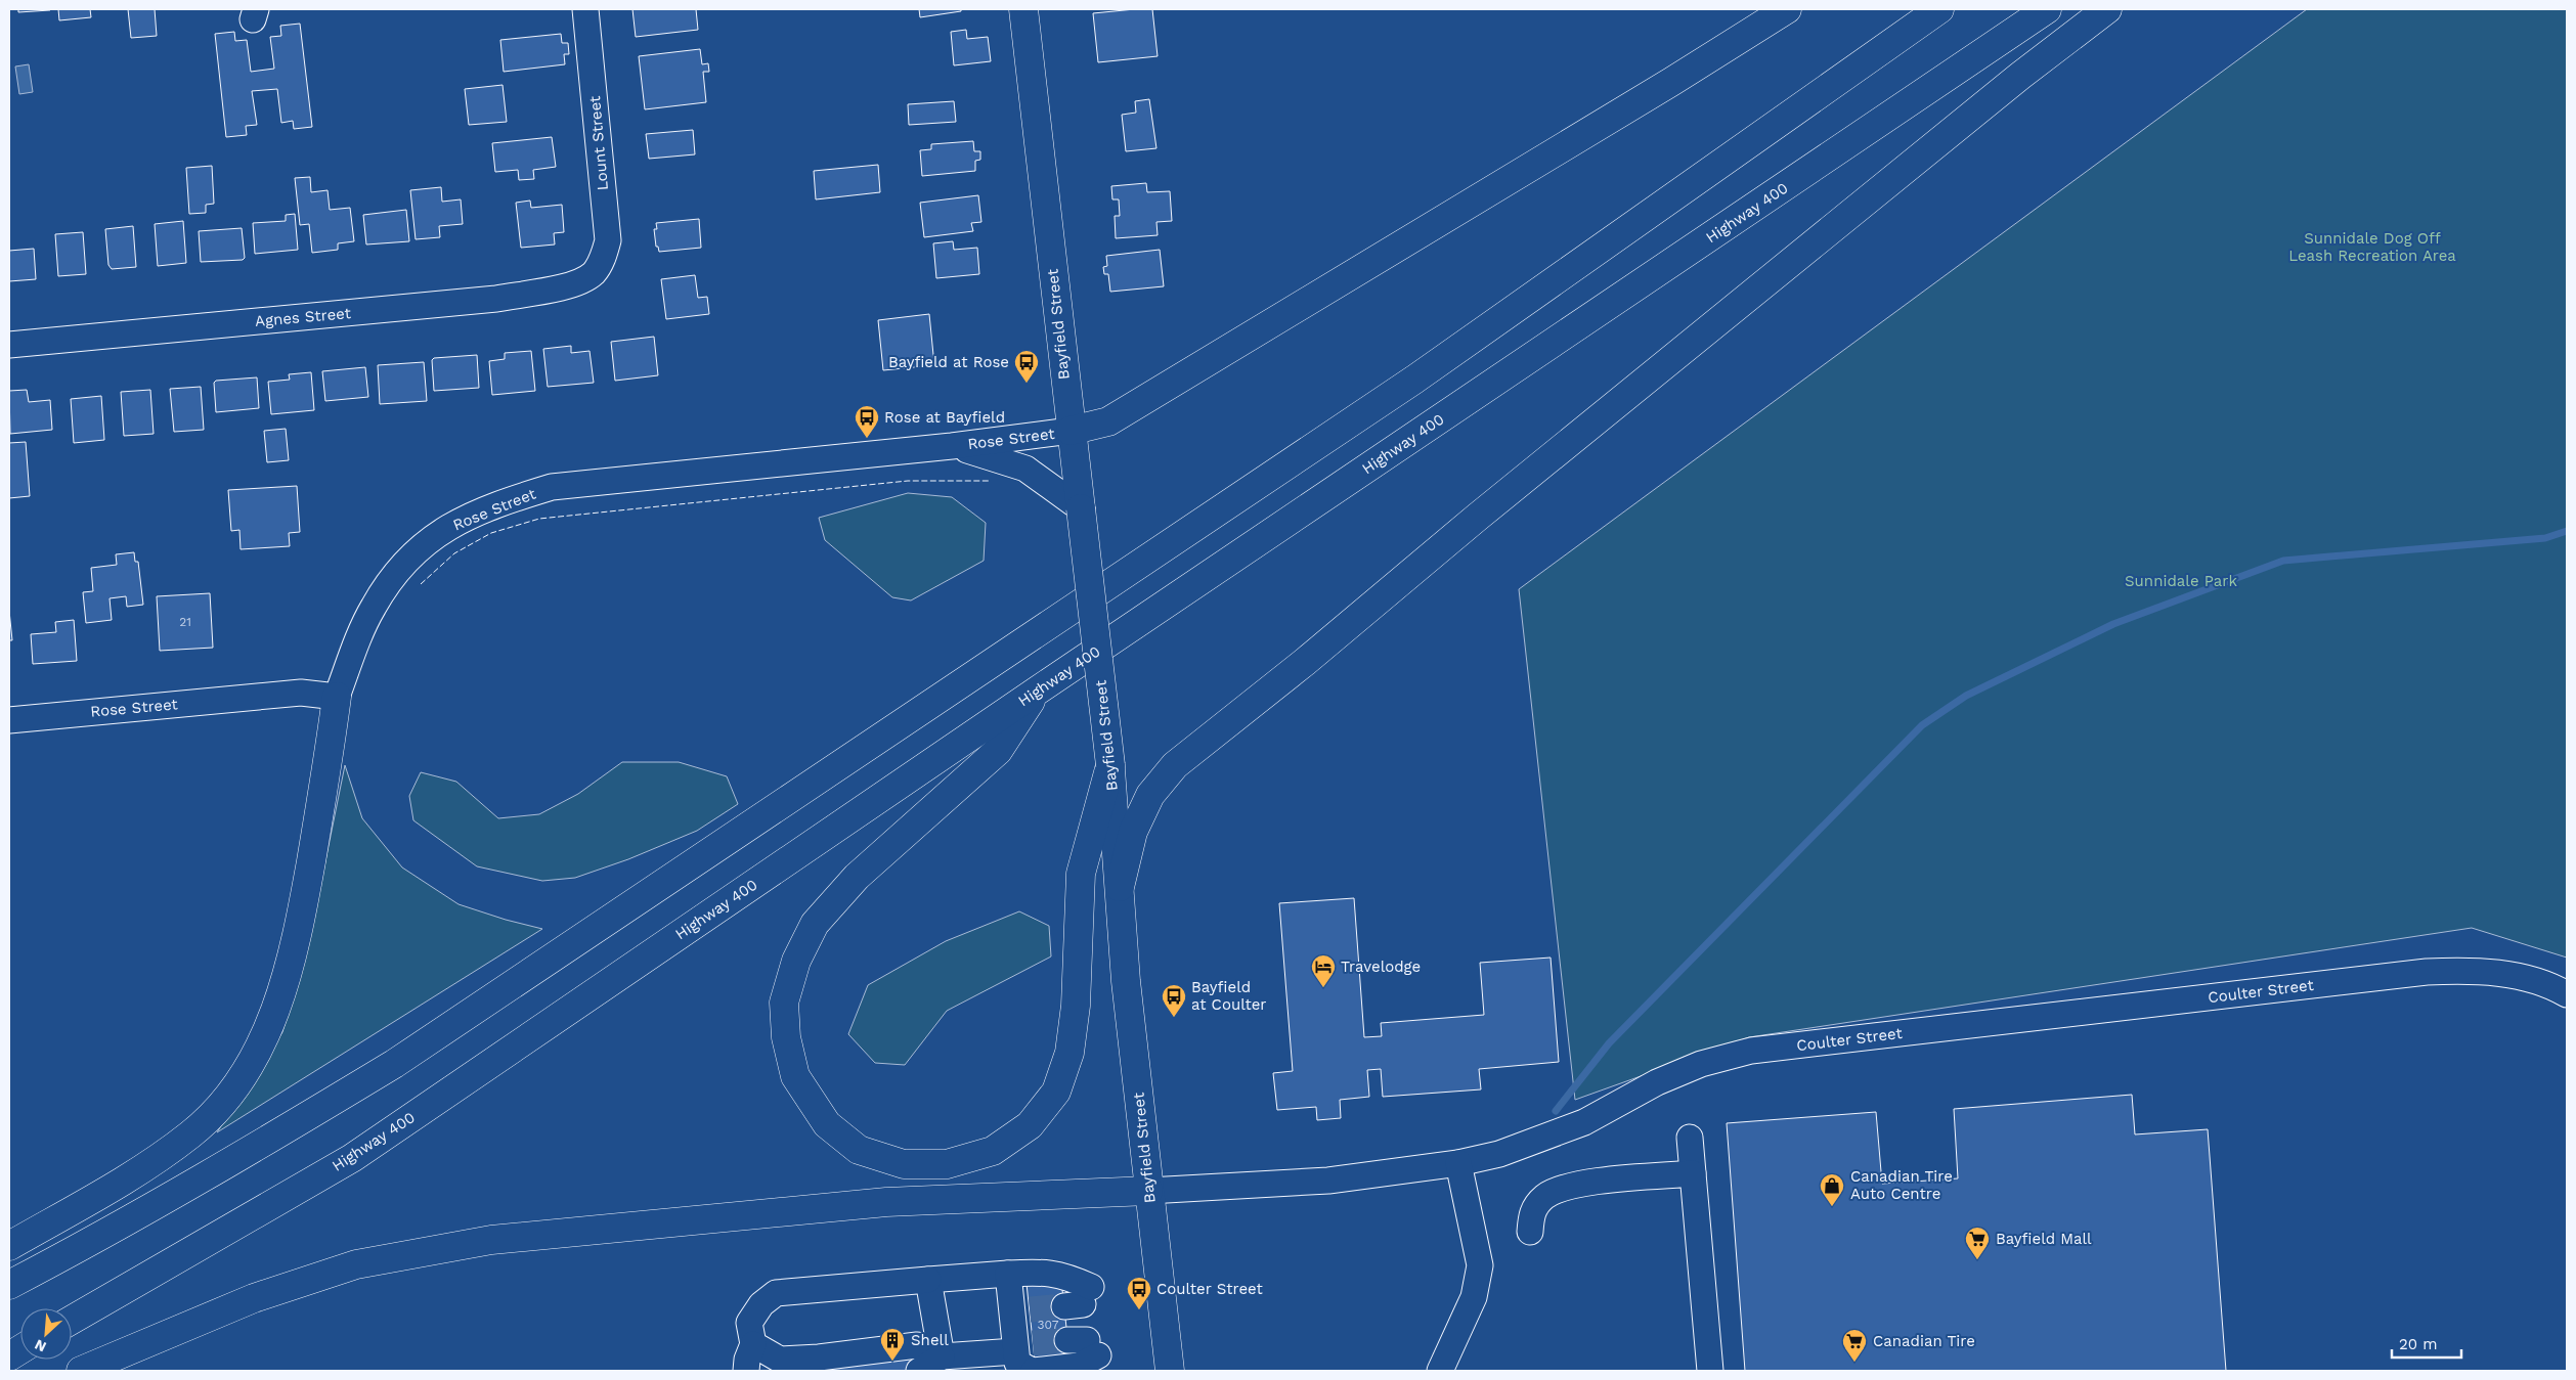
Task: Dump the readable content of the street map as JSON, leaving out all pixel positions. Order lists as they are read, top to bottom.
{
  "streets": {
    "main road": ["Highway 400", "Bayfield Street"],
    "street": [
      "Lount Street",
      "Agnes Street",
      "Rose Street",
      "Coulter Street"
    ]
  },
  "crossings": [
    ["Lount Street", "Agnes Street"],
    ["Bayfield Street", "Rose Street"],
    ["Bayfield Street", "Coulter Street"]
  ],
  "parks": ["Sunnidale Dog Off Leash Recreation Area", "Sunnidale Park"],
  "places": {
    "bus stop": [
      "Bayfield at Rose",
      "Rose at Bayfield",
      "Bayfield at Coulter",
      "Coulter Street"
    ],
    "hotel": ["Travelodge"],
    "shop": ["Canadian Tire Auto Centre"],
    "supermarket": ["Bayfield Mall", "Canadian Tire"],
    "building": ["Shell"]
  },
  "house_numbers": ["21", "307"],
  "scale_bar": "20 m",
  "north": "bottom left"
}
